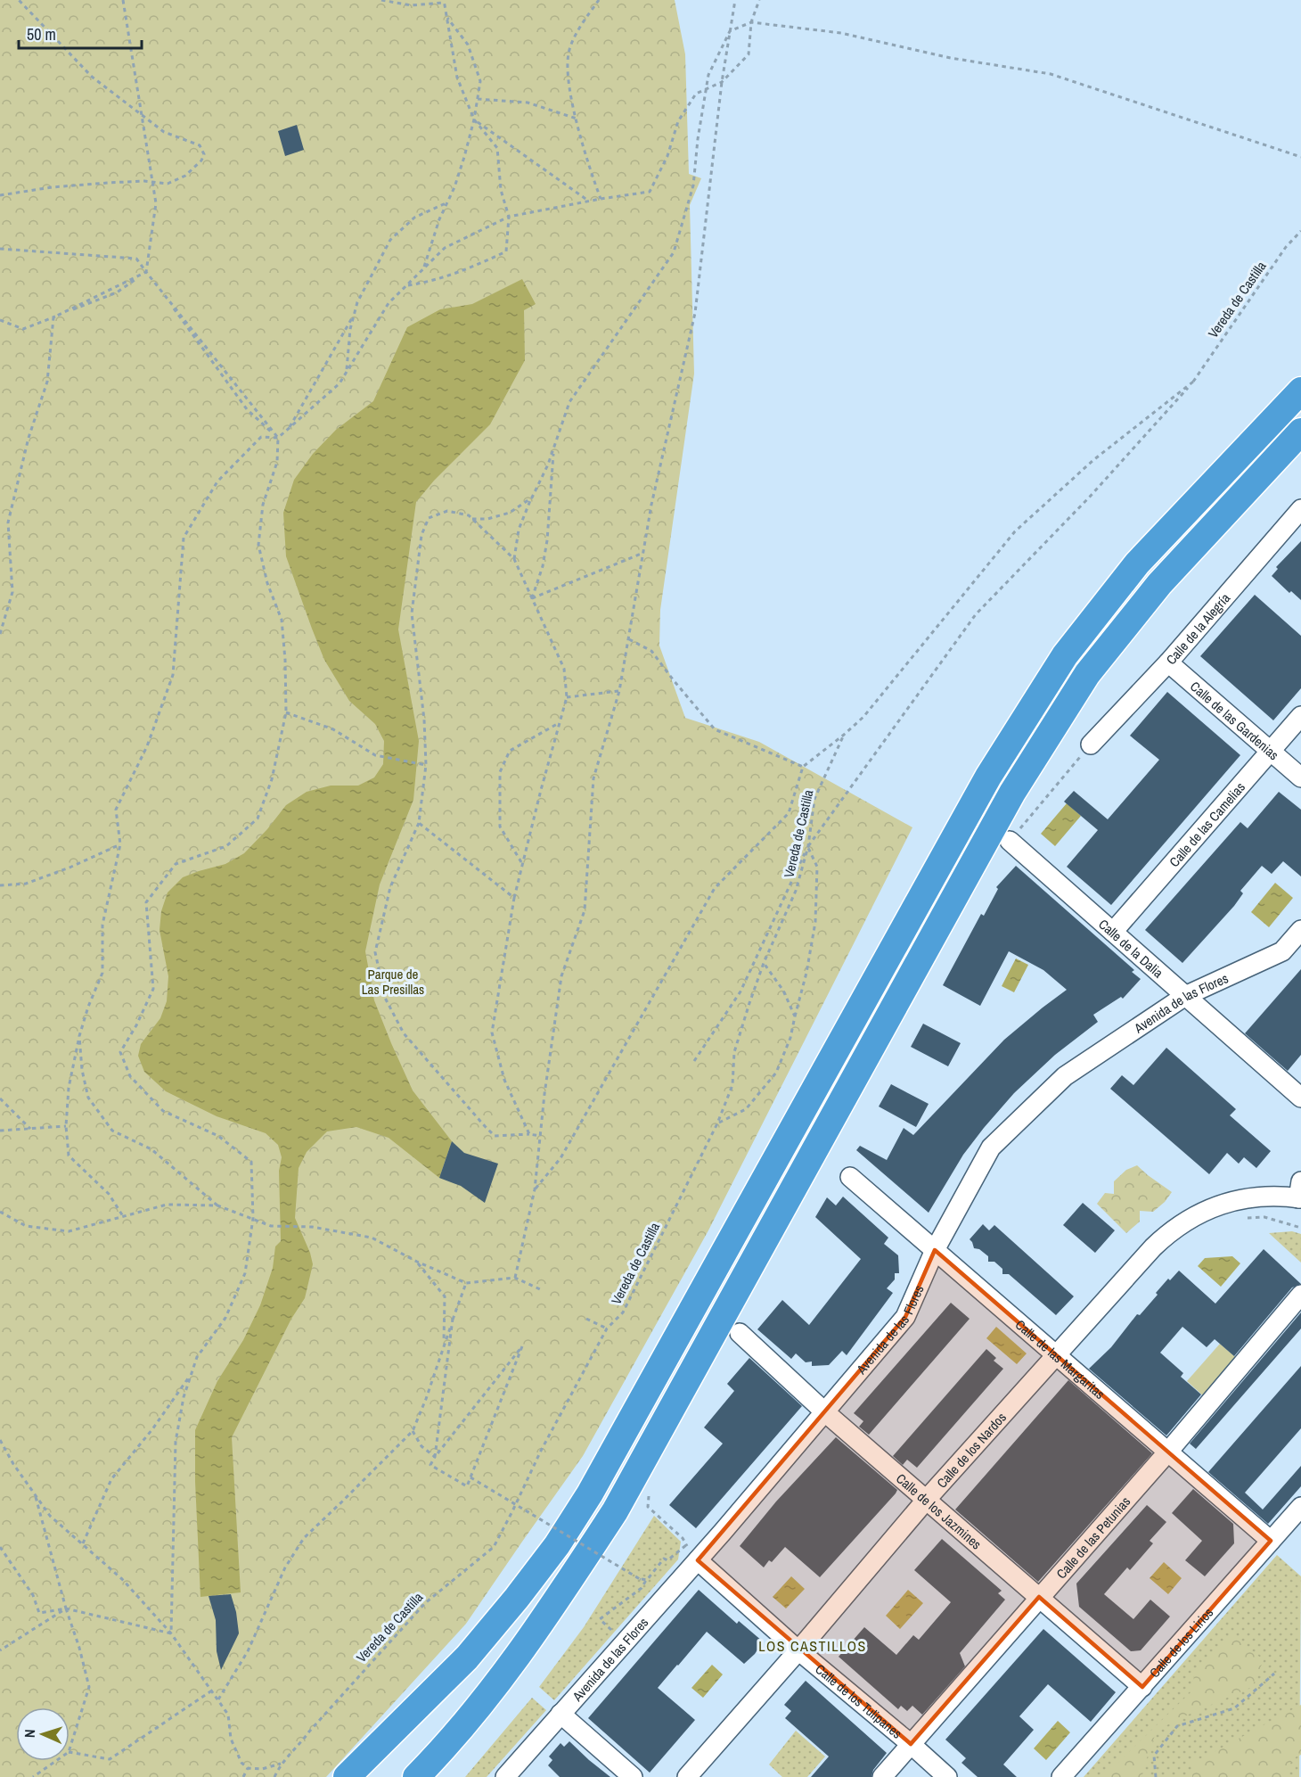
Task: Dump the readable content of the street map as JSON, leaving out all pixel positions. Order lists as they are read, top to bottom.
{
  "streets": {
    "street": [
      "Calle de la Alegría",
      "Calle de las Gardenias",
      "Calle de las Camelias",
      "Calle de la Dalia",
      "Avenida de las Flores",
      "Calle de las Margaritas",
      "Calle de los Nardos",
      "Calle de los Jazmines",
      "Calle de las Petunias",
      "Calle de los Lirios",
      "Calle de los Tulipanes"
    ],
    "path": ["Vereda de Castilla"]
  },
  "crossings": [
    ["Calle de la Alegría", "Calle de las Gardenias"],
    ["Calle de las Gardenias", "Calle de las Camelias"],
    ["Calle de las Camelias", "Calle de la Dalia"],
    ["Calle de la Dalia", "Avenida de las Flores"],
    ["Avenida de las Flores", "Calle de las Margaritas"],
    ["Avenida de las Flores", "Calle de los Jazmines"],
    ["Avenida de las Flores", "Calle de los Tulipanes"],
    ["Calle de las Margaritas", "Calle de los Nardos"],
    ["Calle de las Margaritas", "Calle de las Petunias"],
    ["Calle de las Margaritas", "Calle de los Lirios"],
    ["Calle de los Nardos", "Calle de los Jazmines"],
    ["Calle de los Nardos", "Calle de los Tulipanes"],
    ["Calle de los Jazmines", "Calle de las Petunias"],
    ["Calle de los Jazmines", "Calle de los Lirios"],
    ["Calle de las Petunias", "Calle de los Tulipanes"]
  ],
  "districts": ["LOS CASTILLOS"],
  "parks": ["Parque de Las Presillas"],
  "scale_bar": "50 m",
  "north": "left"
}
